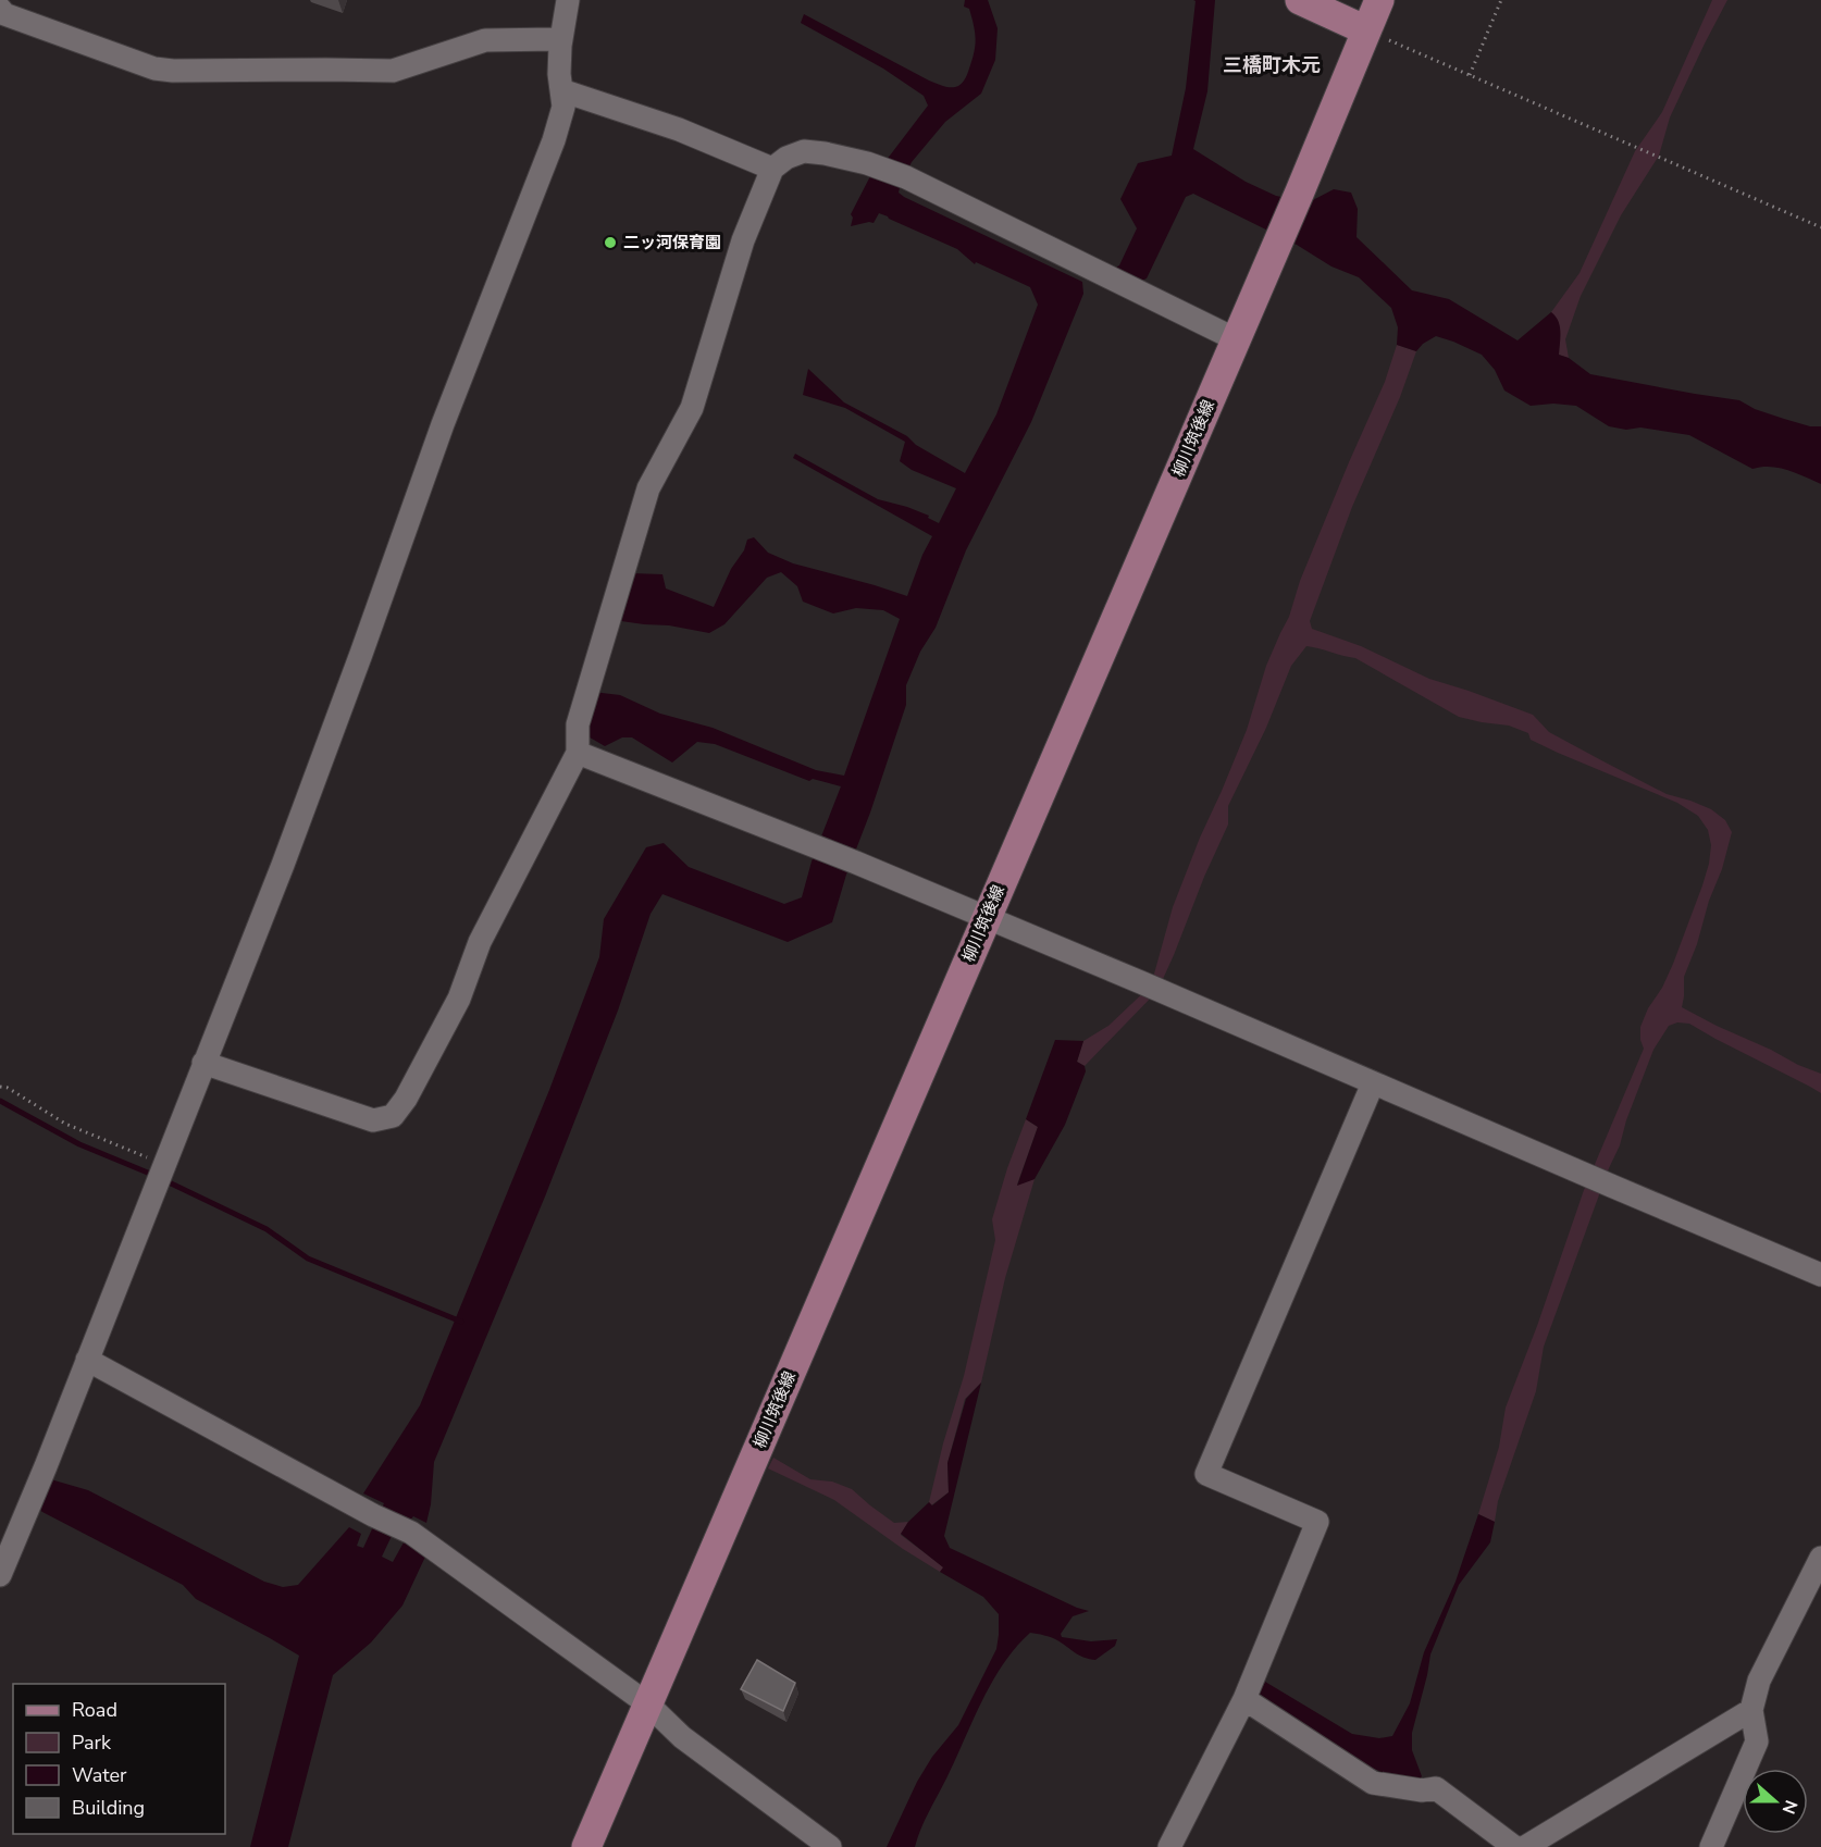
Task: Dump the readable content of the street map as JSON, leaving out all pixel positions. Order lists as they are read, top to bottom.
{
  "streets": {
    "main road": ["柳川筑後線"]
  },
  "districts": ["三橋町木元"],
  "places": ["二ッ河保育園"],
  "legend": [
    "Road",
    "Park",
    "Water",
    "Building"
  ],
  "north": "right"
}
